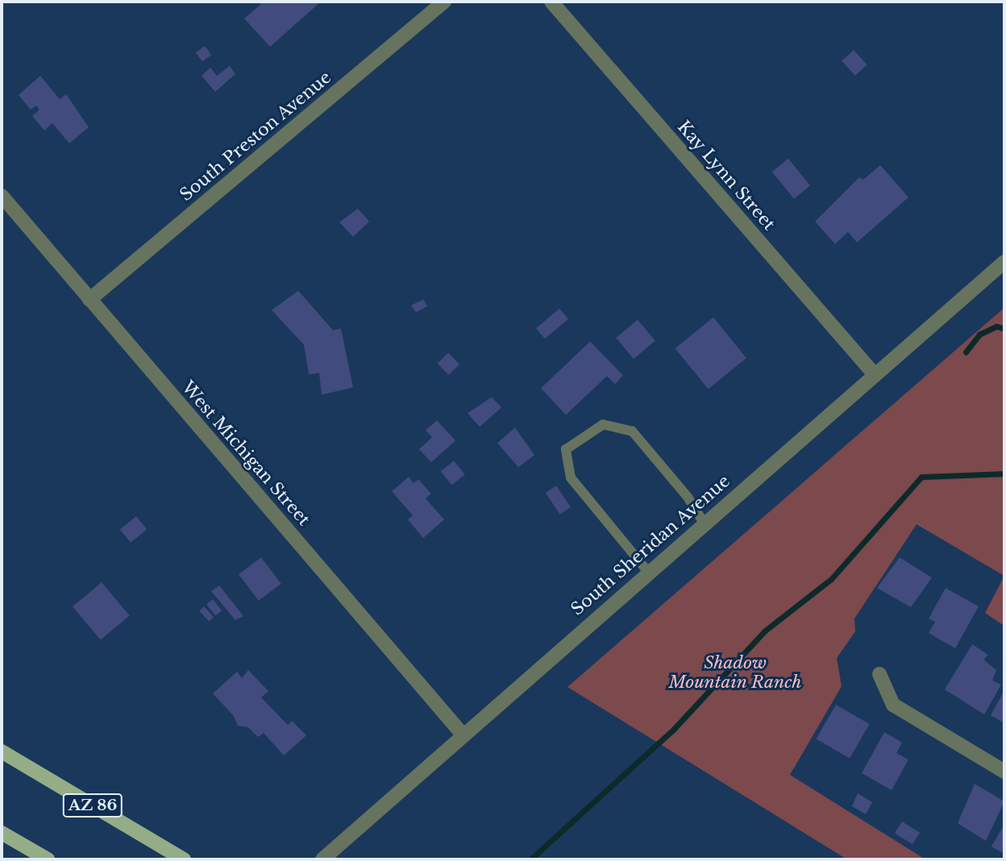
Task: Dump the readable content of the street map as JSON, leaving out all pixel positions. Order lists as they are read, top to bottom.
{
  "streets": {
    "main road": ["AZ 86"],
    "street": [
      "South Preston Avenue",
      "Kay Lynn Street",
      "West Michigan Street",
      "South Sheridan Avenue"
    ]
  },
  "crossings": [
    ["South Preston Avenue", "West Michigan Street"],
    ["Kay Lynn Street", "South Sheridan Avenue"],
    ["West Michigan Street", "South Sheridan Avenue"]
  ],
  "parks": ["Shadow Mountain Ranch"]
}
